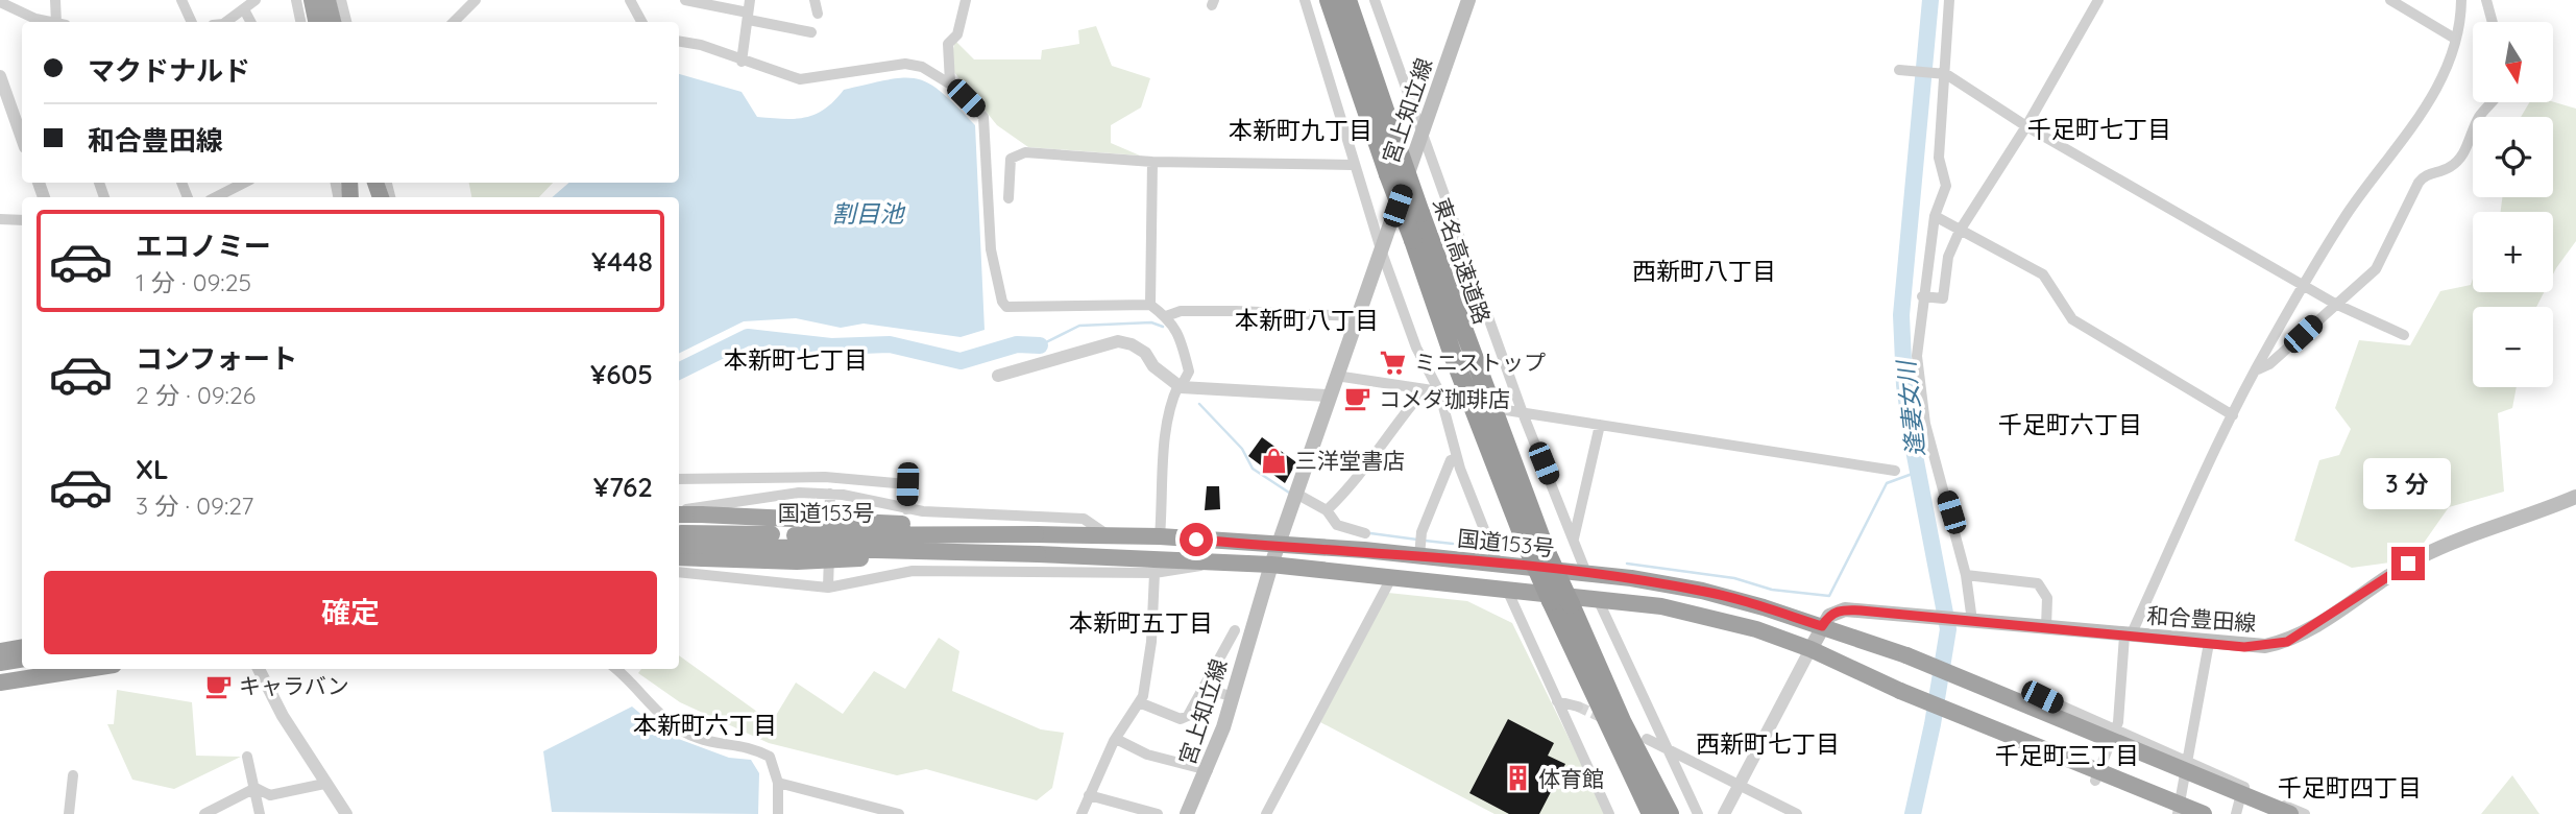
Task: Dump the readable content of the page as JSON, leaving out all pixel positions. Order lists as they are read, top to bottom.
{
  "streets": {
    "highway": ["東名高速道路", "国道153号"],
    "main road": ["宮上知立線", "和合豊田線"]
  },
  "crossings": [
    ["宮上知立線", "国道153号"],
    ["国道153号", "和合豊田線"]
  ],
  "districts": [
    "千足町七丁目",
    "本新町九丁目",
    "西新町八丁目",
    "本新町八丁目",
    "本新町七丁目",
    "千足町六丁目",
    "本新町五丁目",
    "本新町六丁目",
    "西新町七丁目",
    "千足町三丁目",
    "千足町四丁目"
  ],
  "water": ["割目池", "逢妻女川"],
  "places": {
    "supermarket": ["ミニストップ"],
    "cafe": ["コメダ珈琲店", "キャラバン"],
    "shop": ["三洋堂書店"],
    "building": ["体育館"]
  },
  "north": "bottom",
  "page": {
    "map_buttons": ["+", "−"],
    "banner": ["マクドナルド", "和合豊田線"],
    "list": [
      {
        "name": "エコノミー",
        "note": "1 分 · 09:25",
        "value": "¥448"
      },
      {
        "name": "コンフォート",
        "note": "2 分 · 09:26",
        "value": "¥605"
      },
      {
        "name": "XL",
        "note": "3 分 · 09:27",
        "value": "¥762"
      }
    ],
    "bubble": "3 分",
    "buttons": "確定"
  }
}
